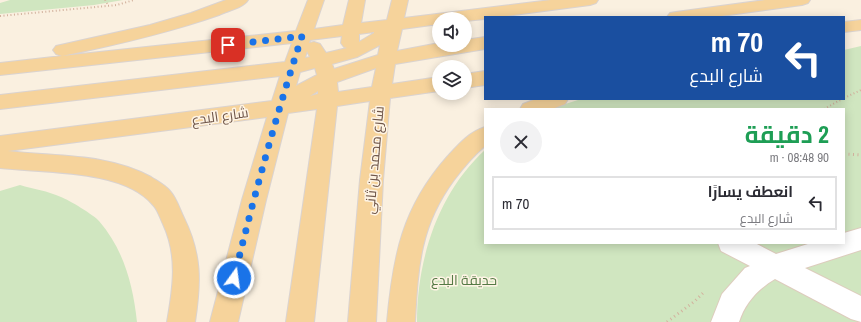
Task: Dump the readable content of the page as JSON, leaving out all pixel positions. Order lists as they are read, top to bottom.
{
  "streets": {
    "main road": ["شارع البدع", "شارع محمد بن ثاني"]
  },
  "crossings": [
    ["شارع البدع", "شارع محمد بن ثاني"]
  ],
  "parks": ["حديقة البدع"],
  "page": {
    "turn": ["70 m", "شارع البدع"],
    "heading": ["2 دقيقة", "90 m · 08:48"],
    "list": [
      {
        "name": "انعطف يسارًا",
        "note": "شارع البدع",
        "value": "70 m"
      }
    ]
  }
}
